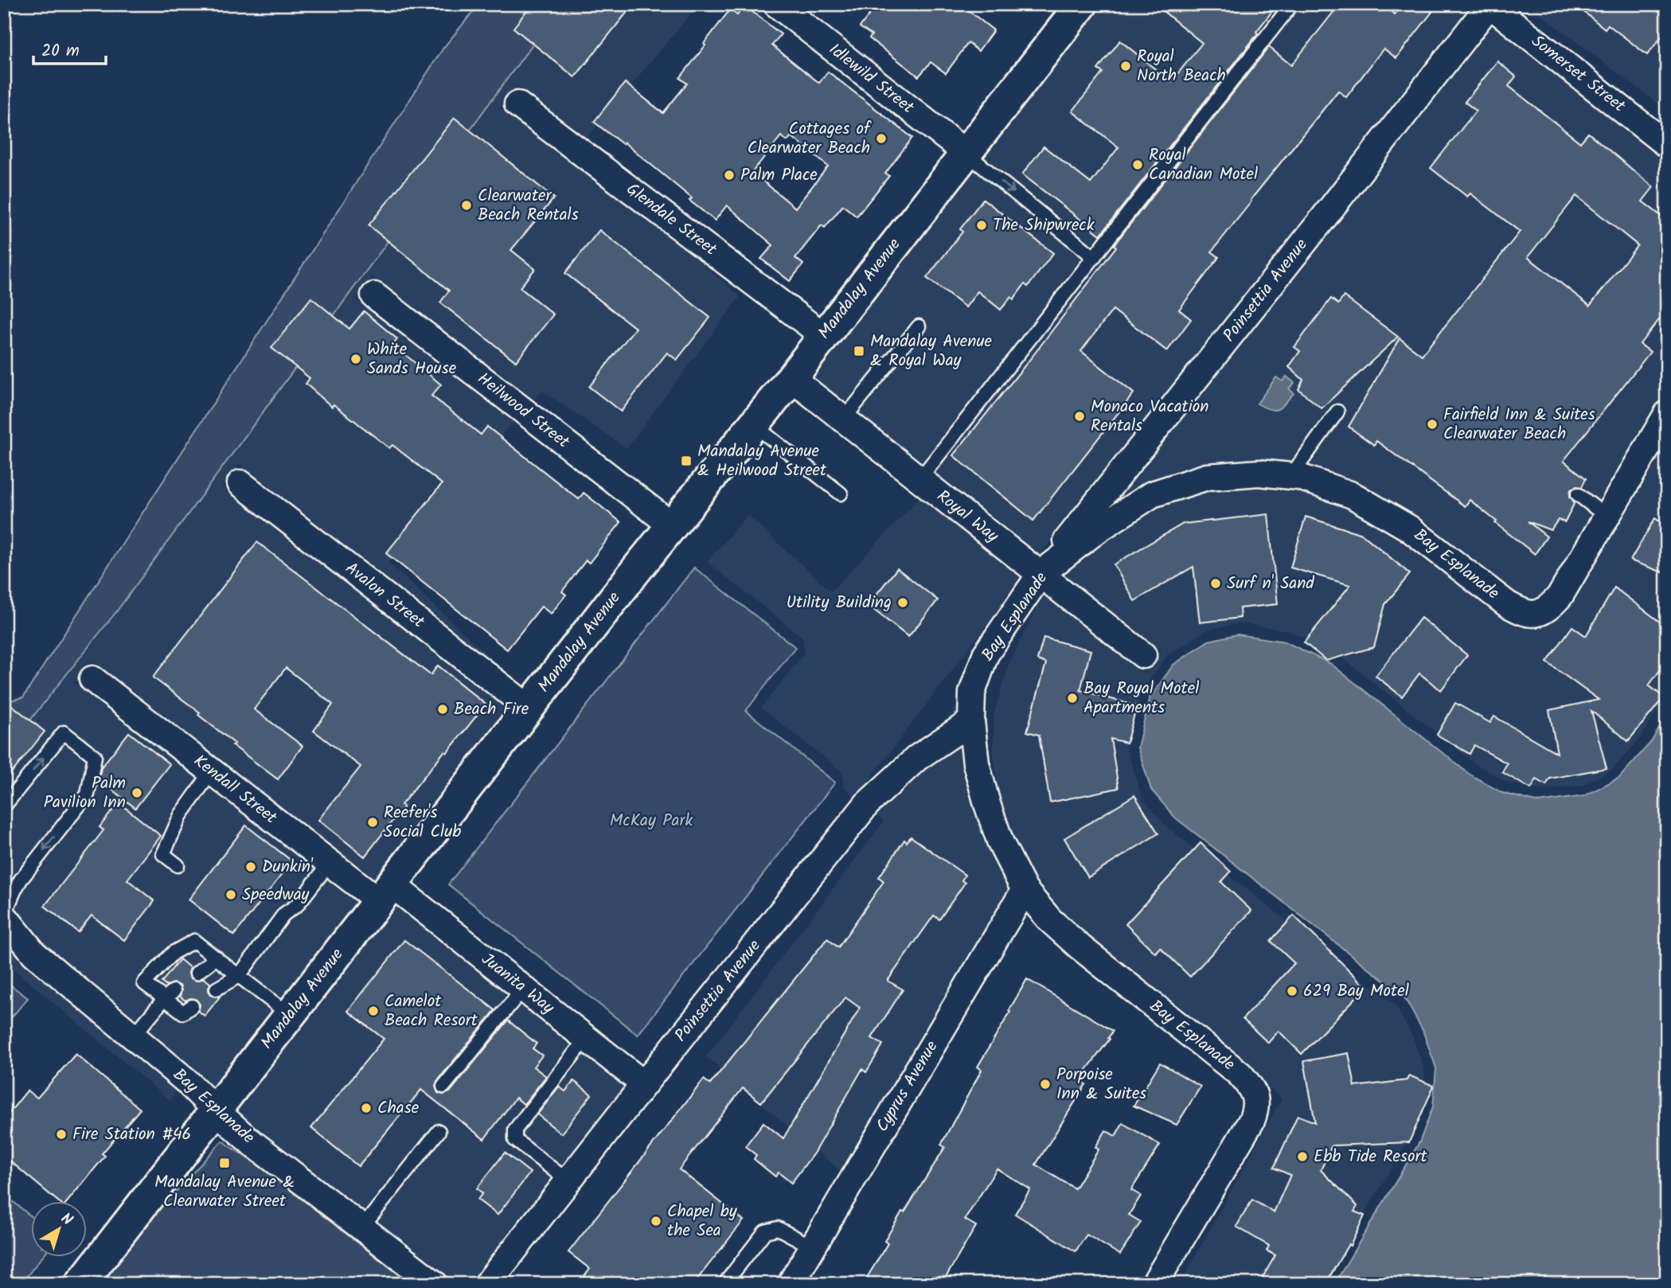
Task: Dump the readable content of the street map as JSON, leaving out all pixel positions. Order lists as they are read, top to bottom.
{
  "streets": {
    "street": [
      "Somerset Street",
      "Idlewild Street",
      "Glendale Street",
      "Mandalay Avenue",
      "Poinsettia Avenue",
      "Heilwood Street",
      "Royal Way",
      "Bay Esplanade",
      "Avalon Street",
      "Kendall Street",
      "Juanita Way",
      "Cyprus Avenue"
    ]
  },
  "crossings": [
    ["Somerset Street", "Poinsettia Avenue"],
    ["Idlewild Street", "Mandalay Avenue"],
    ["Glendale Street", "Mandalay Avenue"],
    ["Mandalay Avenue", "Heilwood Street"],
    ["Mandalay Avenue", "Royal Way"],
    ["Mandalay Avenue", "Bay Esplanade"],
    ["Mandalay Avenue", "Avalon Street"],
    ["Mandalay Avenue", "Kendall Street"],
    ["Mandalay Avenue", "Juanita Way"],
    ["Poinsettia Avenue", "Royal Way"],
    ["Poinsettia Avenue", "Bay Esplanade"],
    ["Poinsettia Avenue", "Juanita Way"],
    ["Royal Way", "Bay Esplanade"],
    ["Bay Esplanade", "Cyprus Avenue"],
    ["Kendall Street", "Juanita Way"]
  ],
  "parks": ["McKay Park"],
  "places": {
    "other": [
      "Royal North Beach",
      "Cottages of Clearwater Beach",
      "Royal Canadian Motel",
      "Palm Place",
      "Clearwater Beach Rentals",
      "The Shipwreck",
      "White Sands House",
      "Monaco Vacation Rentals",
      "Fairfield Inn & Suites Clearwater Beach",
      "Surf n' Sand",
      "Utility Building",
      "Bay Royal Motel Apartments",
      "Beach Fire",
      "Palm Pavilion Inn",
      "Reefer's Social Club",
      "Dunkin'",
      "Speedway",
      "629 Bay Motel",
      "Camelot Beach Resort",
      "Porpoise Inn & Suites",
      "Chase",
      "Fire Station #46",
      "Ebb Tide Resort",
      "Chapel by the Sea"
    ],
    "transit": ["Mandalay Avenue & Royal Way", "Mandalay Avenue & Heilwood Street", "Mandalay Avenue & Clearwater Street"]
  },
  "scale_bar": "20 m",
  "north": "top right"
}
